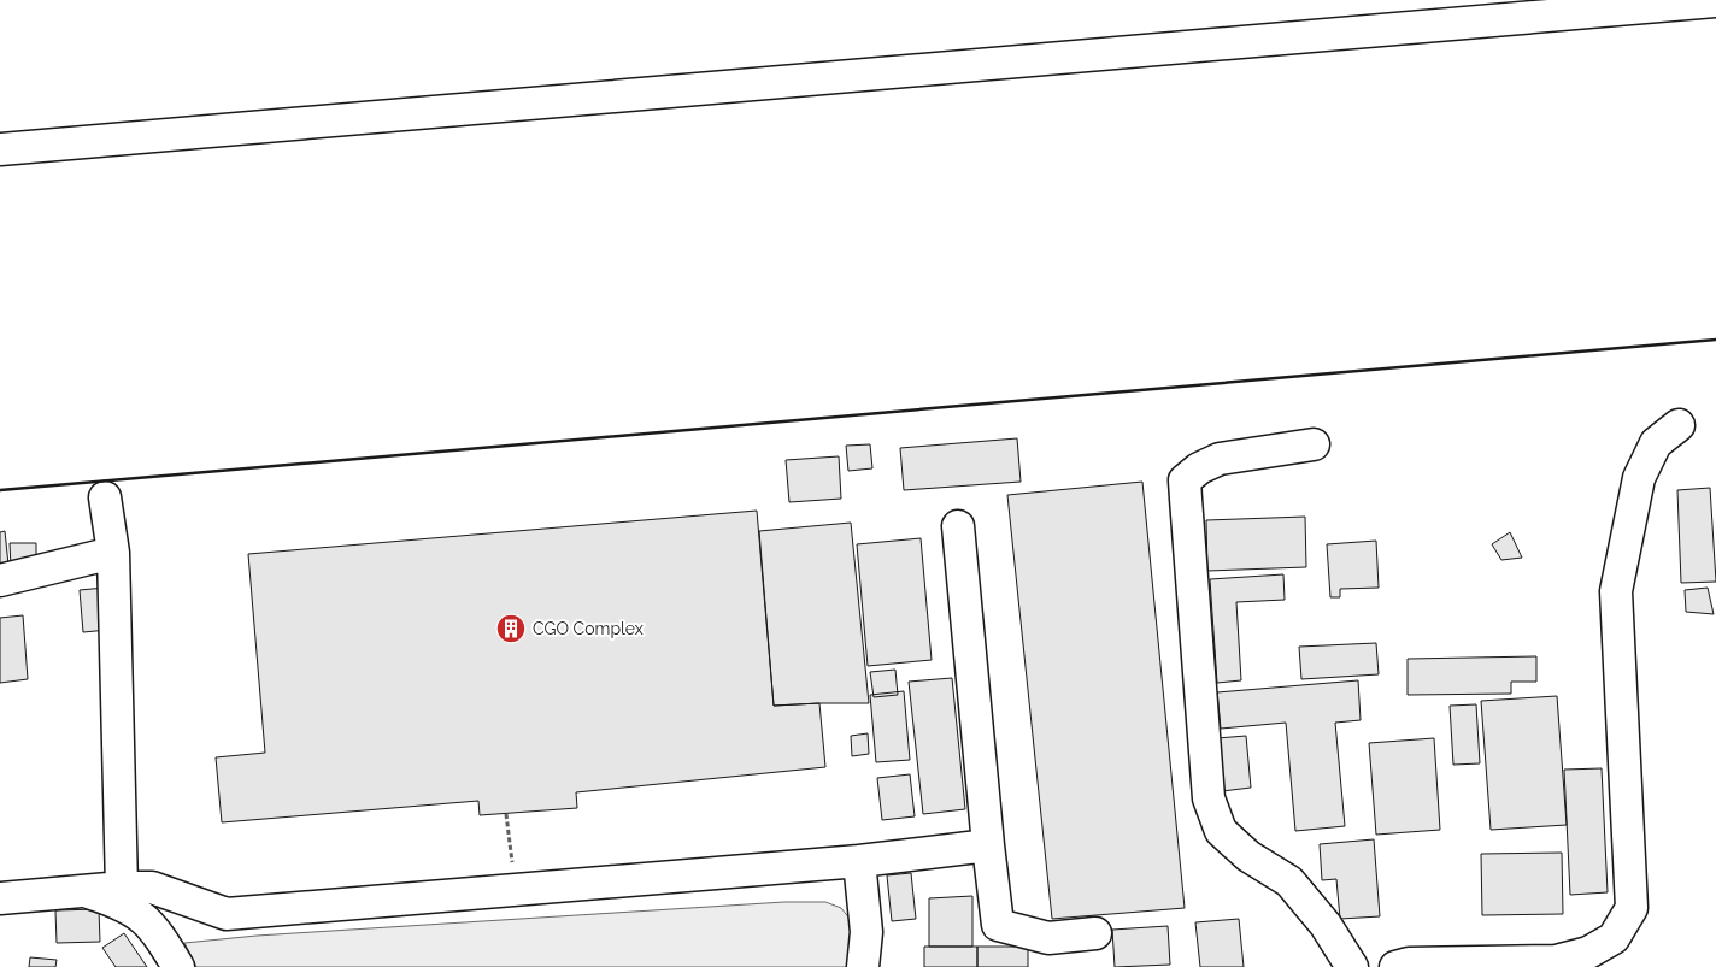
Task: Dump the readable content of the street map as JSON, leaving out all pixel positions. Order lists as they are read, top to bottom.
{
  "places": {
    "building": ["CGO Complex"]
  }
}
